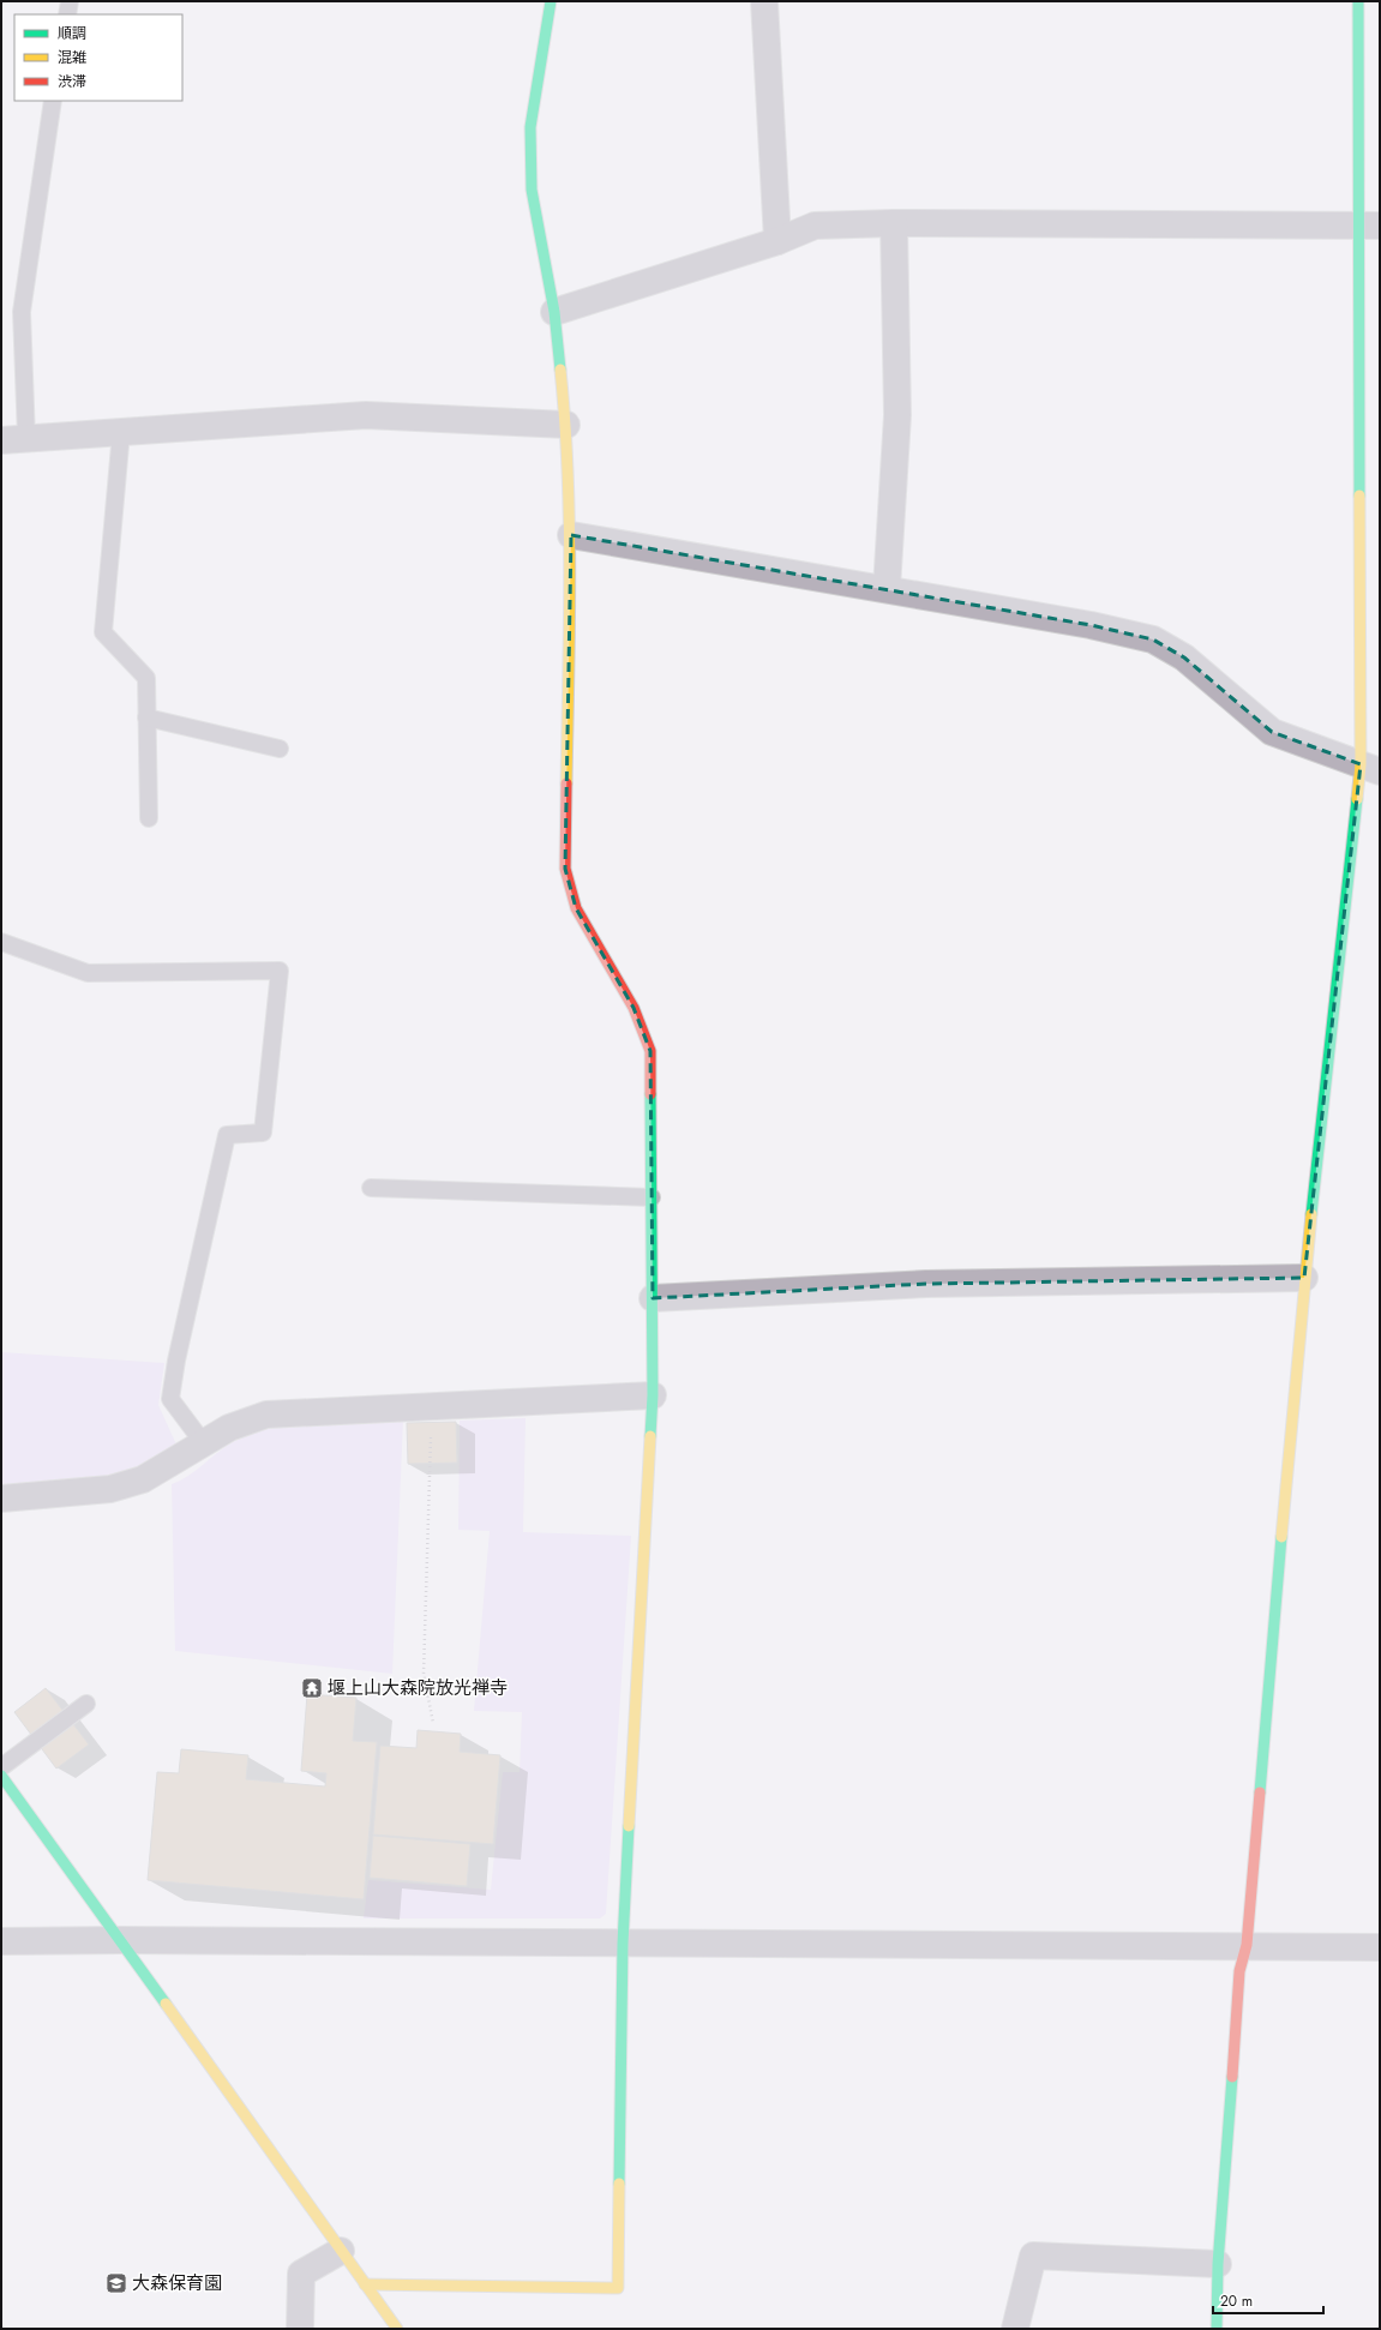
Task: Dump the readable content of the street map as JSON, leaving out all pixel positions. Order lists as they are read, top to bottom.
{
  "places": {
    "temple": ["堰上山大森院放光禅寺"],
    "school or university": ["大森保育園"]
  },
  "legend": ["順調", "混雑", "渋滞"],
  "scale_bar": "20 m"
}
